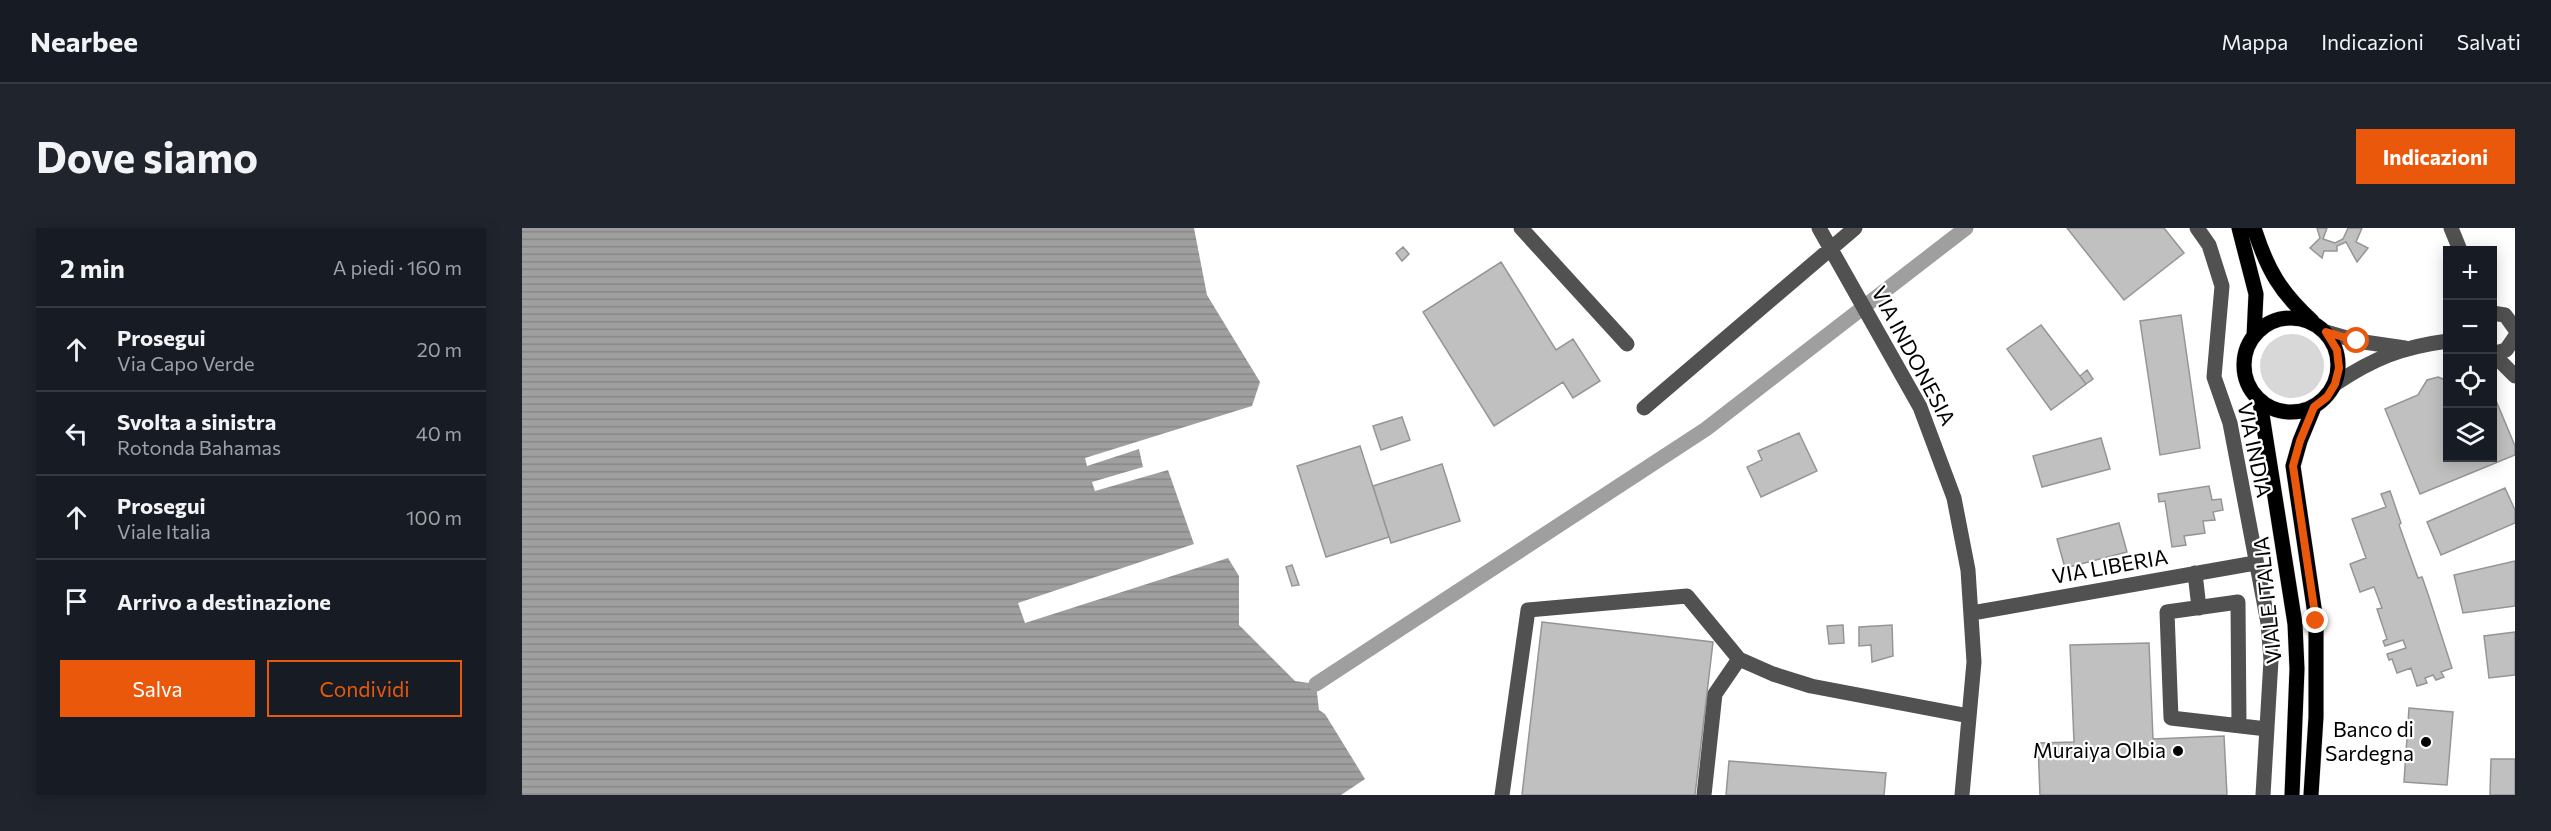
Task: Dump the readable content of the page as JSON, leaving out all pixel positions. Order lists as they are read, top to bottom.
{
  "streets": {
    "main road": ["VIALE ITALIA"],
    "street": ["VIA INDONESIA", "VIA INDIA", "VIA LIBERIA"]
  },
  "crossings": [
    ["VIA INDONESIA", "VIA LIBERIA"],
    ["VIA INDIA", "VIA LIBERIA"]
  ],
  "places": ["Banco di Sardegna", "Muraiya Olbia"],
  "page": {
    "header": "Nearbee",
    "nav": ["Mappa", "Indicazioni", "Salvati"],
    "buttons": [
      "Indicazioni",
      ["Salva", "Condividi"]
    ],
    "title": "Dove siamo",
    "heading": ["2 min", "A piedi · 160 m"],
    "map_buttons": ["+", "−"],
    "list": [
      ["Prosegui", "Via Capo Verde", "20 m"],
      ["Svolta a sinistra", "Rotonda Bahamas", "40 m"],
      ["Prosegui", "Viale Italia", "100 m"],
      "Arrivo a destinazione"
    ]
  }
}
